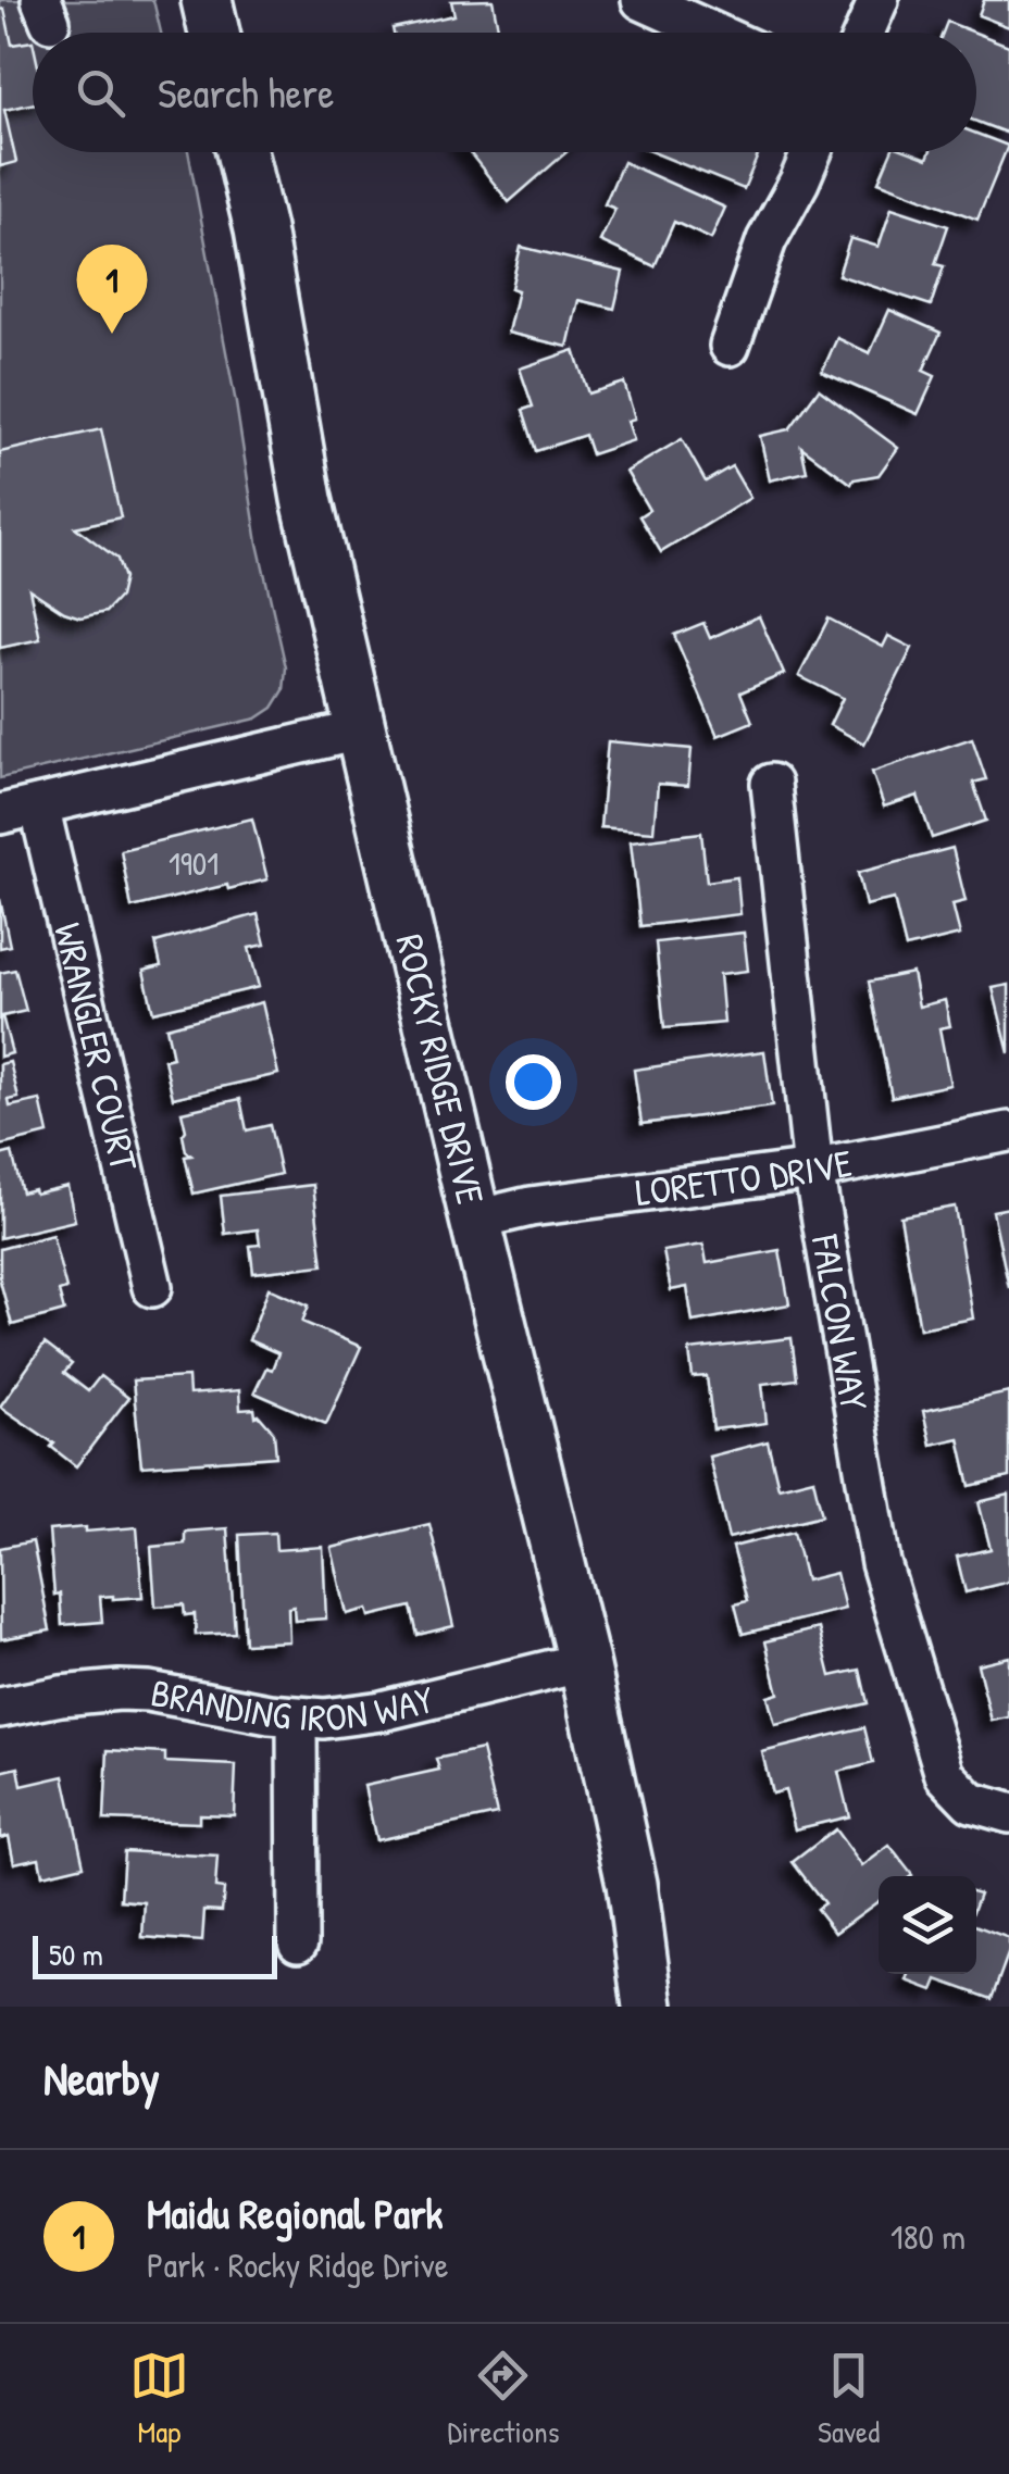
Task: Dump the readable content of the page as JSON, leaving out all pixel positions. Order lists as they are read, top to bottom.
{
  "streets": {
    "main road": ["ROCKY RIDGE DRIVE"],
    "street": [
      "WRANGLER COURT",
      "LORETTO DRIVE",
      "FALCON WAY",
      "BRANDING IRON WAY"
    ]
  },
  "crossings": [
    ["ROCKY RIDGE DRIVE", "LORETTO DRIVE"],
    ["ROCKY RIDGE DRIVE", "BRANDING IRON WAY"],
    ["LORETTO DRIVE", "FALCON WAY"]
  ],
  "house_numbers": ["1901"],
  "scale_bar": "50 m",
  "page": {
    "search": "Search here",
    "pins": "1",
    "scale": "50 m",
    "heading": "Nearby",
    "list": [
      {
        "mark": "1",
        "name": "Maidu Regional Park",
        "note": "Park · Rocky Ridge Drive",
        "value": "180 m"
      }
    ],
    "nav": ["Map", "Directions", "Saved"]
  }
}
